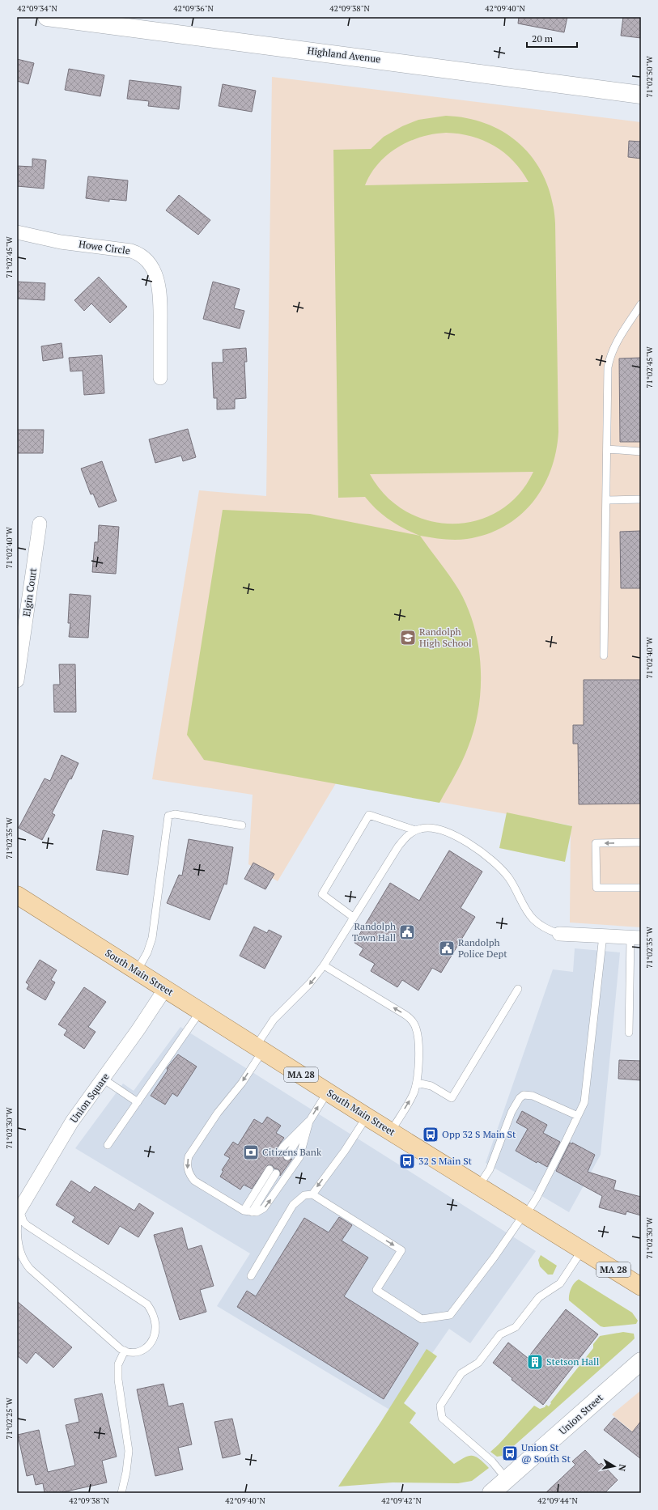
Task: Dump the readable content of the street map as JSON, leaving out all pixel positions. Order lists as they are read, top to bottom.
{
  "streets": {
    "main road": ["South Main Street", "MA 28"],
    "street": [
      "Highland Avenue",
      "Howe Circle",
      "Elgin Court",
      "Union Square",
      "Union Street"
    ]
  },
  "crossings": [
    ["South Main Street", "Union Square"]
  ],
  "places": {
    "school or university": ["Randolph High School"],
    "public building": ["Randolph Town Hall", "Randolph Police Dept"],
    "bus stop": ["Opp 32 S Main St", "32 S Main St", "Union St @ South St"],
    "bank": ["Citizens Bank"],
    "building": ["Stetson Hall"]
  },
  "scale_bar": "20 m",
  "north": "right",
  "coordinates": [
    "42°09'34\"N",
    "42°09'36\"N",
    "42°09'38\"N",
    "42°09'40\"N",
    "71°02'50\"W",
    "71°02'45\"W",
    "71°02'40\"W",
    "71°02'35\"W",
    "71°02'30\"W",
    "71°02'25\"W",
    "42°09'42\"N",
    "42°09'44\"N"
  ]
}
